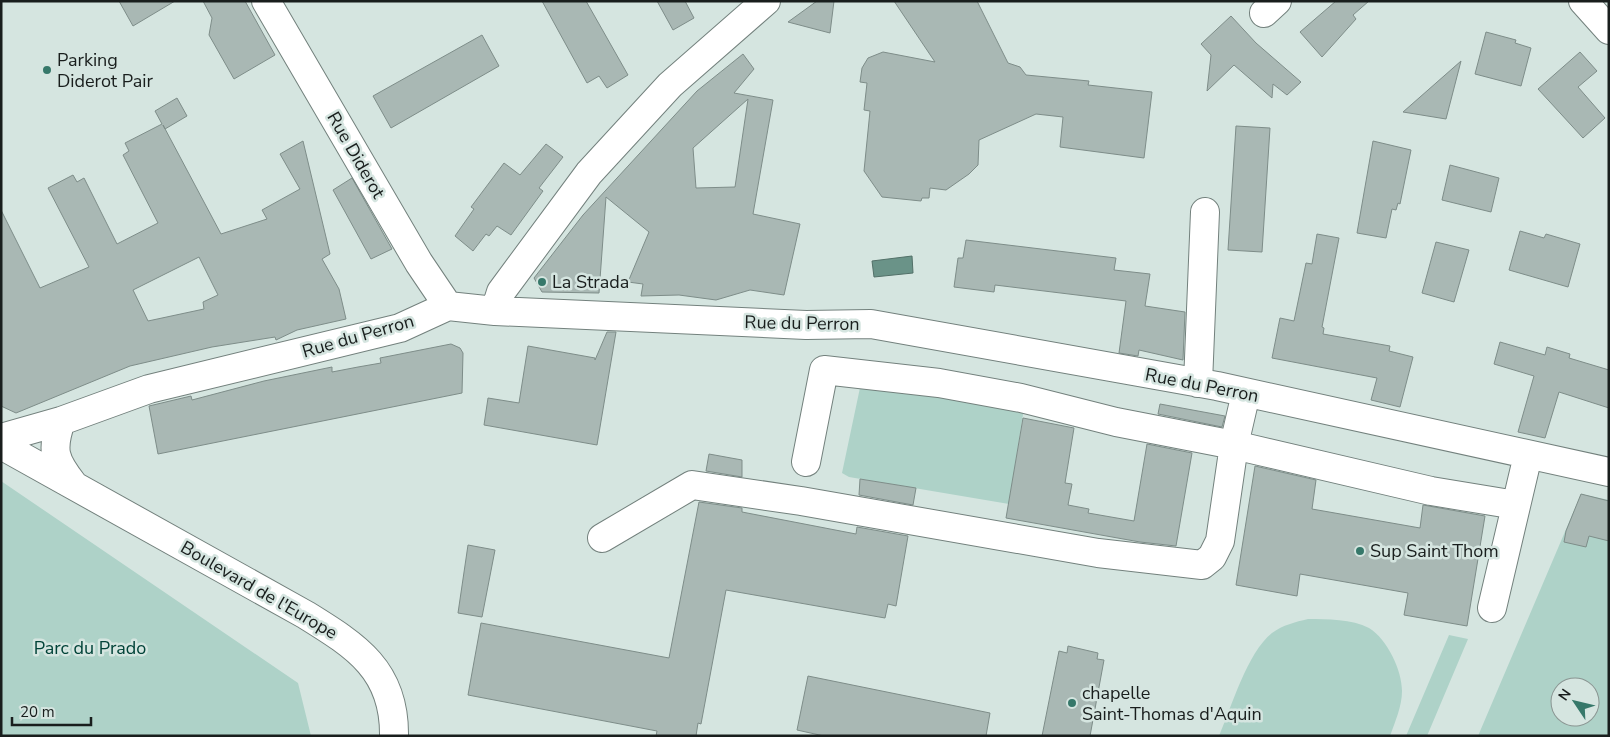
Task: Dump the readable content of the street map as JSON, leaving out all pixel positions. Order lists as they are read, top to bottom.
{
  "streets": {
    "street": ["Rue Diderot", "Rue du Perron", "Boulevard de l'Europe"]
  },
  "crossings": [
    ["Rue Diderot", "Rue du Perron"],
    ["Rue du Perron", "Boulevard de l'Europe"]
  ],
  "parks": ["Parc du Prado"],
  "places": [
    "Parking Diderot Pair",
    "La Strada",
    "Sup Saint Thom",
    "chapelle Saint-Thomas d'Aquin"
  ],
  "scale_bar": "20 m",
  "north": "top left"
}
